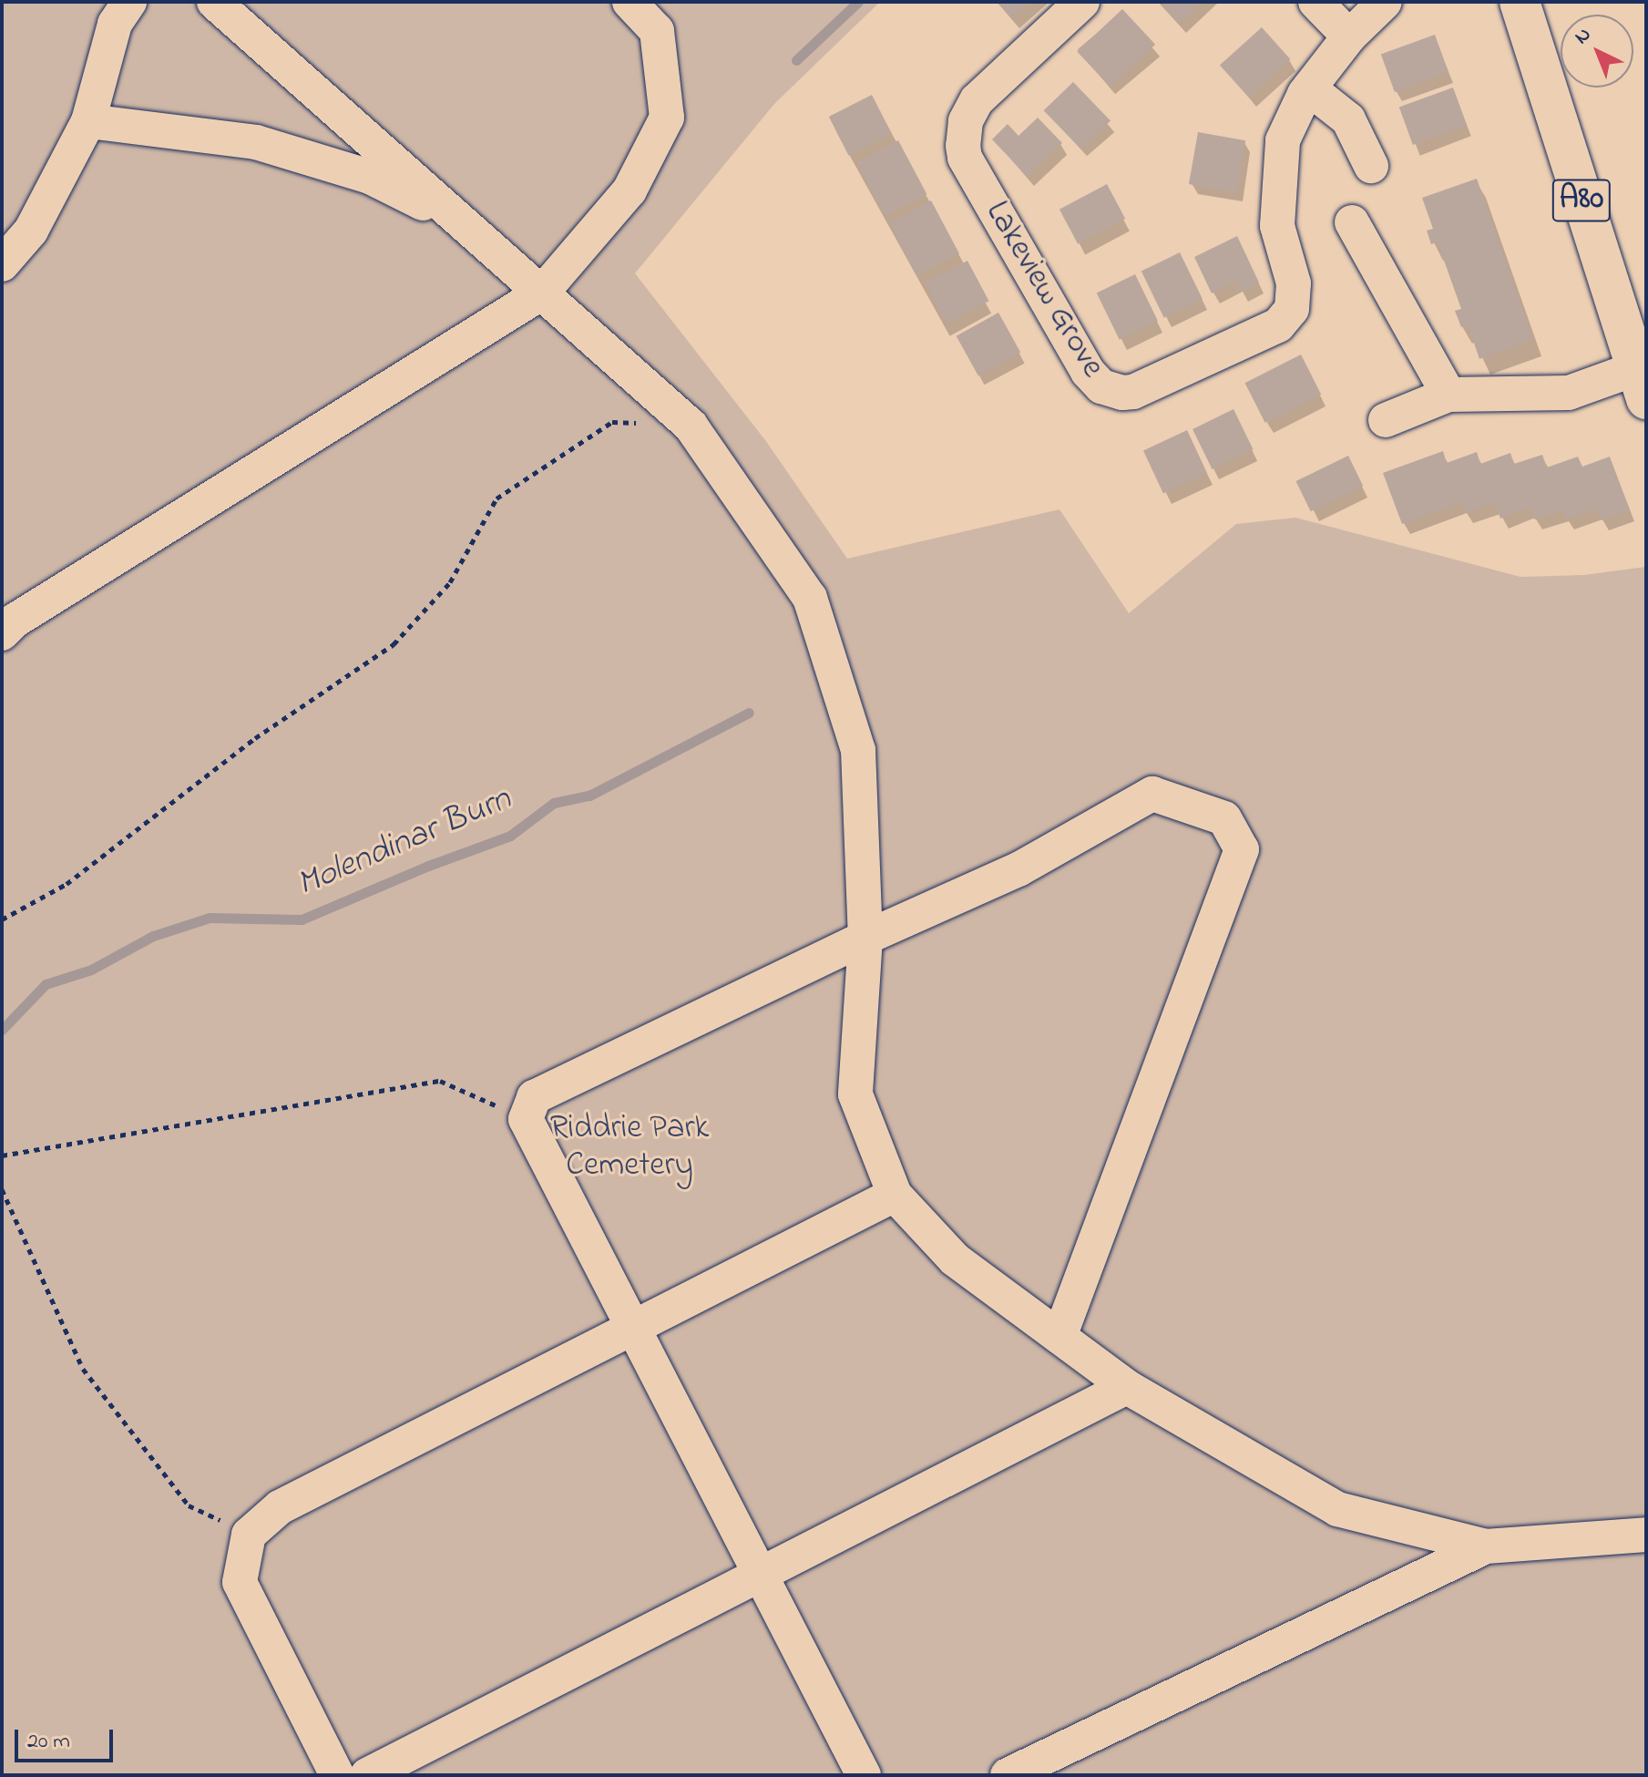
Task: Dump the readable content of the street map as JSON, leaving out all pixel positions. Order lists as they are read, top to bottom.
{
  "streets": {
    "main road": ["A80"],
    "street": ["Lakeview Grove"]
  },
  "water": ["Molendinar Burn"],
  "parks": ["Riddrie Park Cemetery"],
  "scale_bar": "20 m",
  "north": "top left"
}
